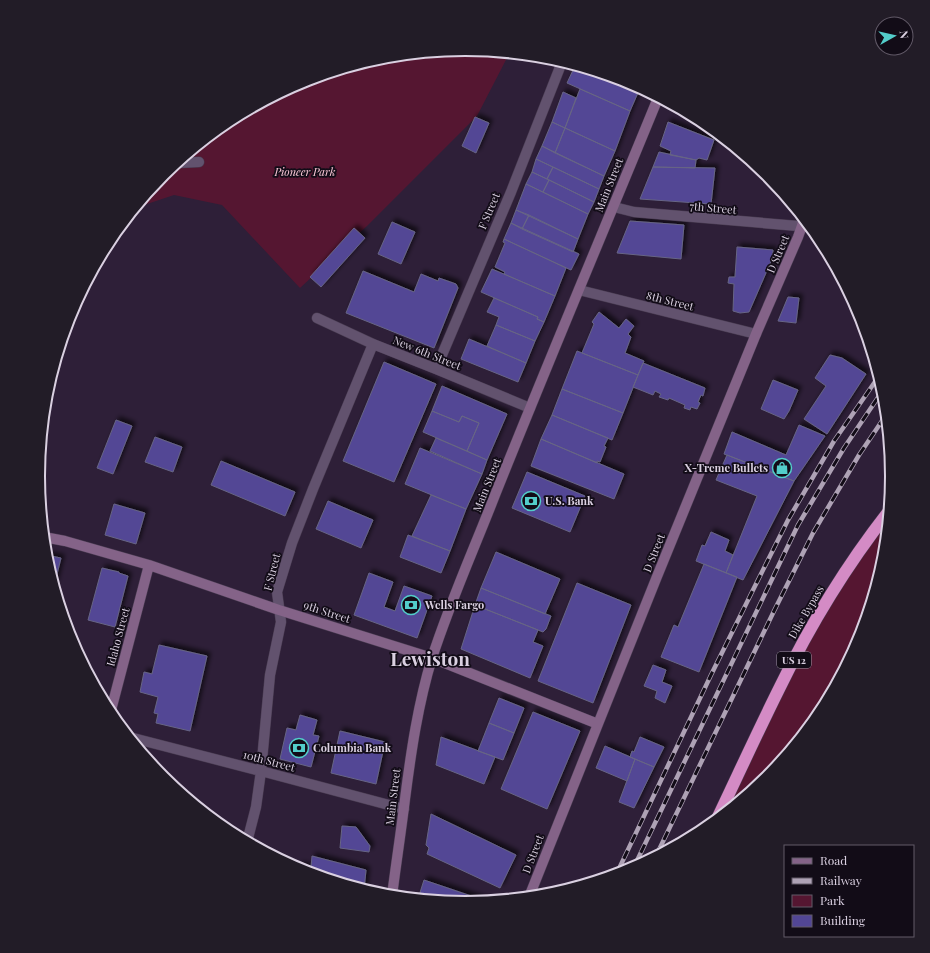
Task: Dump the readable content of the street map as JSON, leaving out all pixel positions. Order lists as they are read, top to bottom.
{
  "streets": {
    "highway": ["Dike Bypass", "US 12"],
    "main road": [
      "Main Street",
      "D Street",
      "9th Street",
      "Idaho Street"
    ],
    "street": [
      "7th Street",
      "F Street",
      "8th Street",
      "New 6th Street",
      "10th Street"
    ]
  },
  "crossings": [
    ["Main Street", "7th Street"],
    ["Main Street", "8th Street"],
    ["Main Street", "New 6th Street"],
    ["Main Street", "9th Street"],
    ["Main Street", "10th Street"],
    ["F Street", "New 6th Street"],
    ["F Street", "9th Street"],
    ["F Street", "10th Street"],
    ["D Street", "8th Street"],
    ["D Street", "9th Street"],
    ["9th Street", "Idaho Street"]
  ],
  "districts": ["Lewiston"],
  "parks": ["Pioneer Park"],
  "places": {
    "shop": ["X-Treme Bullets"],
    "bank": ["U.S. Bank", "Wells Fargo", "Columbia Bank"]
  },
  "legend": [
    "Road",
    "Railway",
    "Park",
    "Building"
  ],
  "north": "right"
}
